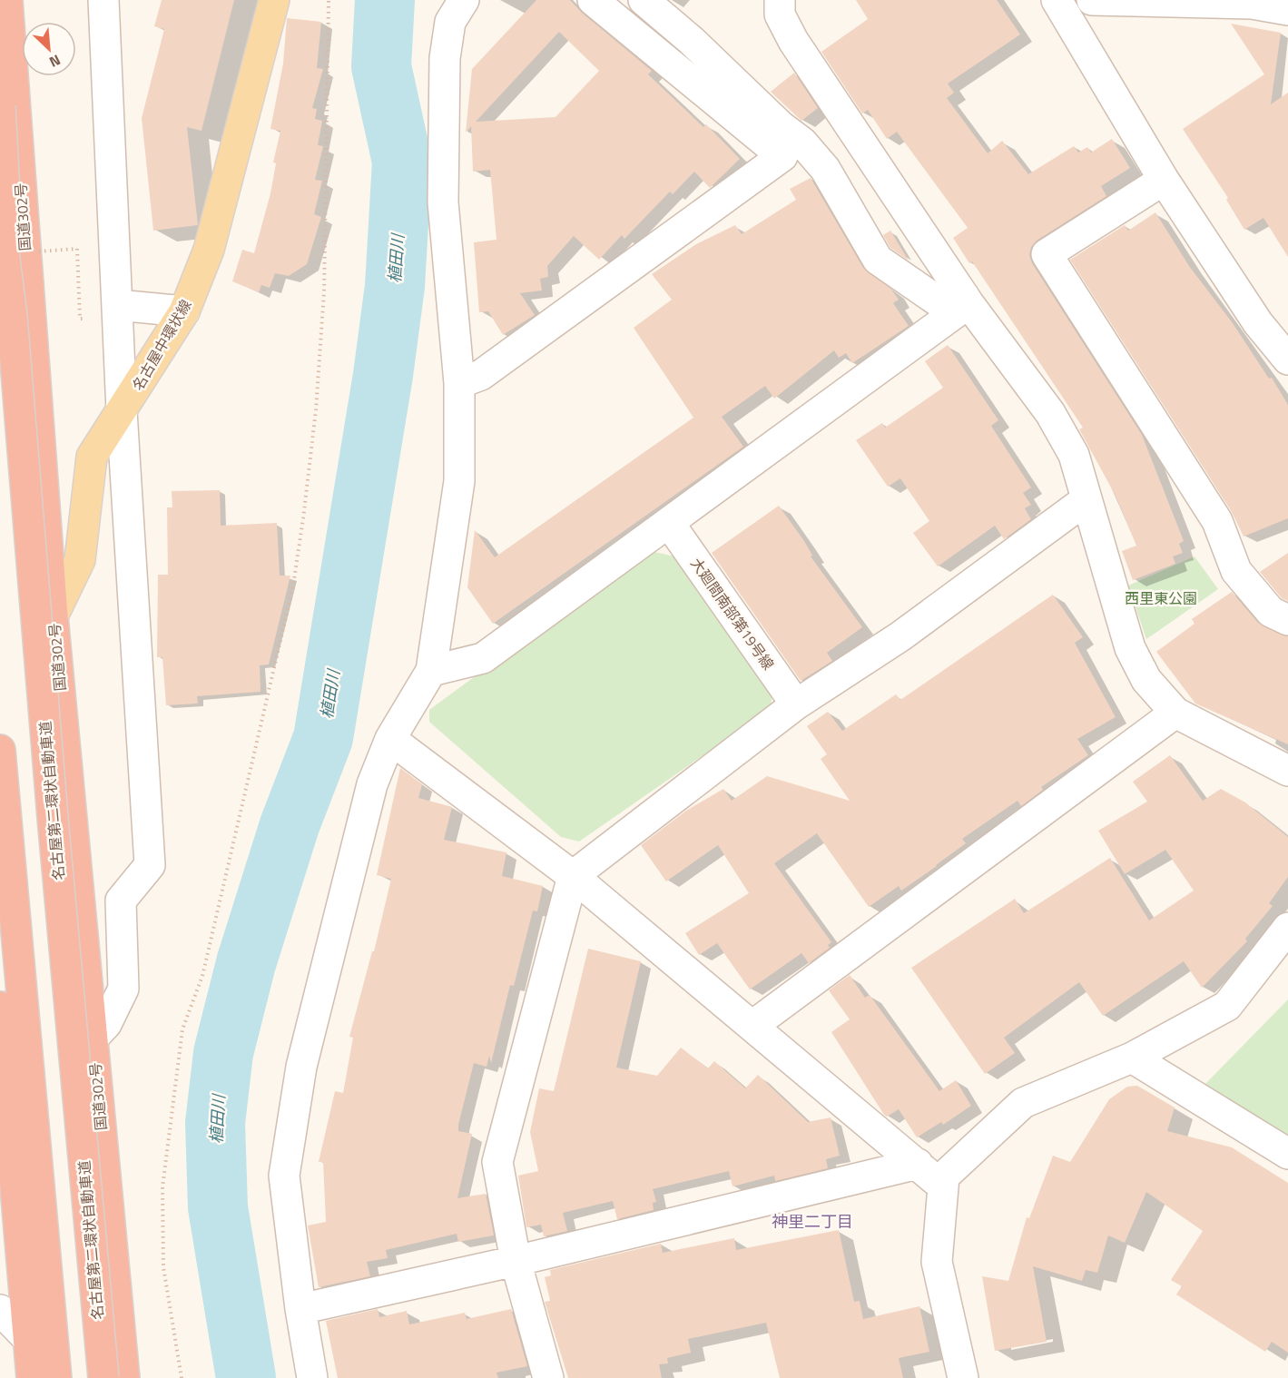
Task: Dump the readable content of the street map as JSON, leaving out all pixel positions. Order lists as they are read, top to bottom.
{
  "streets": {
    "highway": ["国道302号", "名古屋第二環状自動車道"],
    "main road": ["名古屋中環状線"],
    "street": ["大廻間南部第19号線"]
  },
  "crossings": [
    ["国道302号", "名古屋中環状線"]
  ],
  "districts": ["神里二丁目"],
  "water": ["植田川"],
  "parks": ["西里東公園"],
  "north": "bottom right"
}
